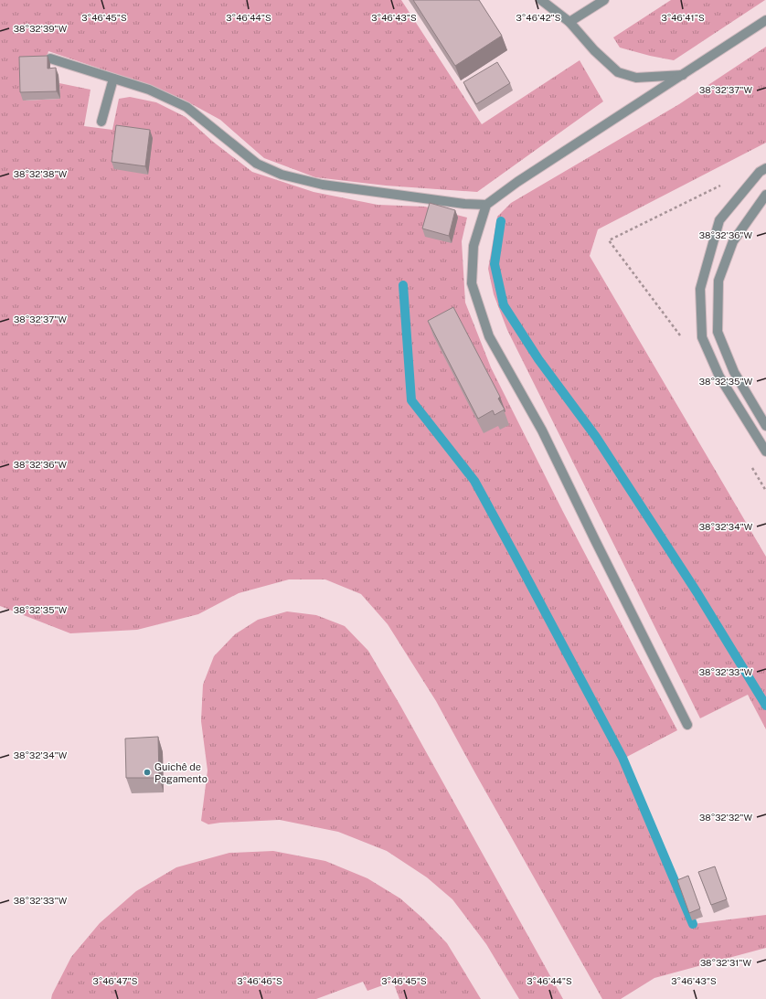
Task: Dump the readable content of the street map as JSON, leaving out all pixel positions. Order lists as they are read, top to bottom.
{
  "places": ["Guichê de Pagamento"],
  "coordinates": [
    "3°46'45\"S",
    "3°46'44\"S",
    "3°46'43\"S",
    "3°46'42\"S",
    "3°46'41\"S",
    "38°32'39\"W",
    "38°32'37\"W",
    "38°32'38\"W",
    "38°32'36\"W",
    "38°32'35\"W",
    "38°32'34\"W",
    "38°32'33\"W",
    "38°32'32\"W",
    "38°32'31\"W",
    "3°46'47\"S",
    "3°46'46\"S"
  ]
}
